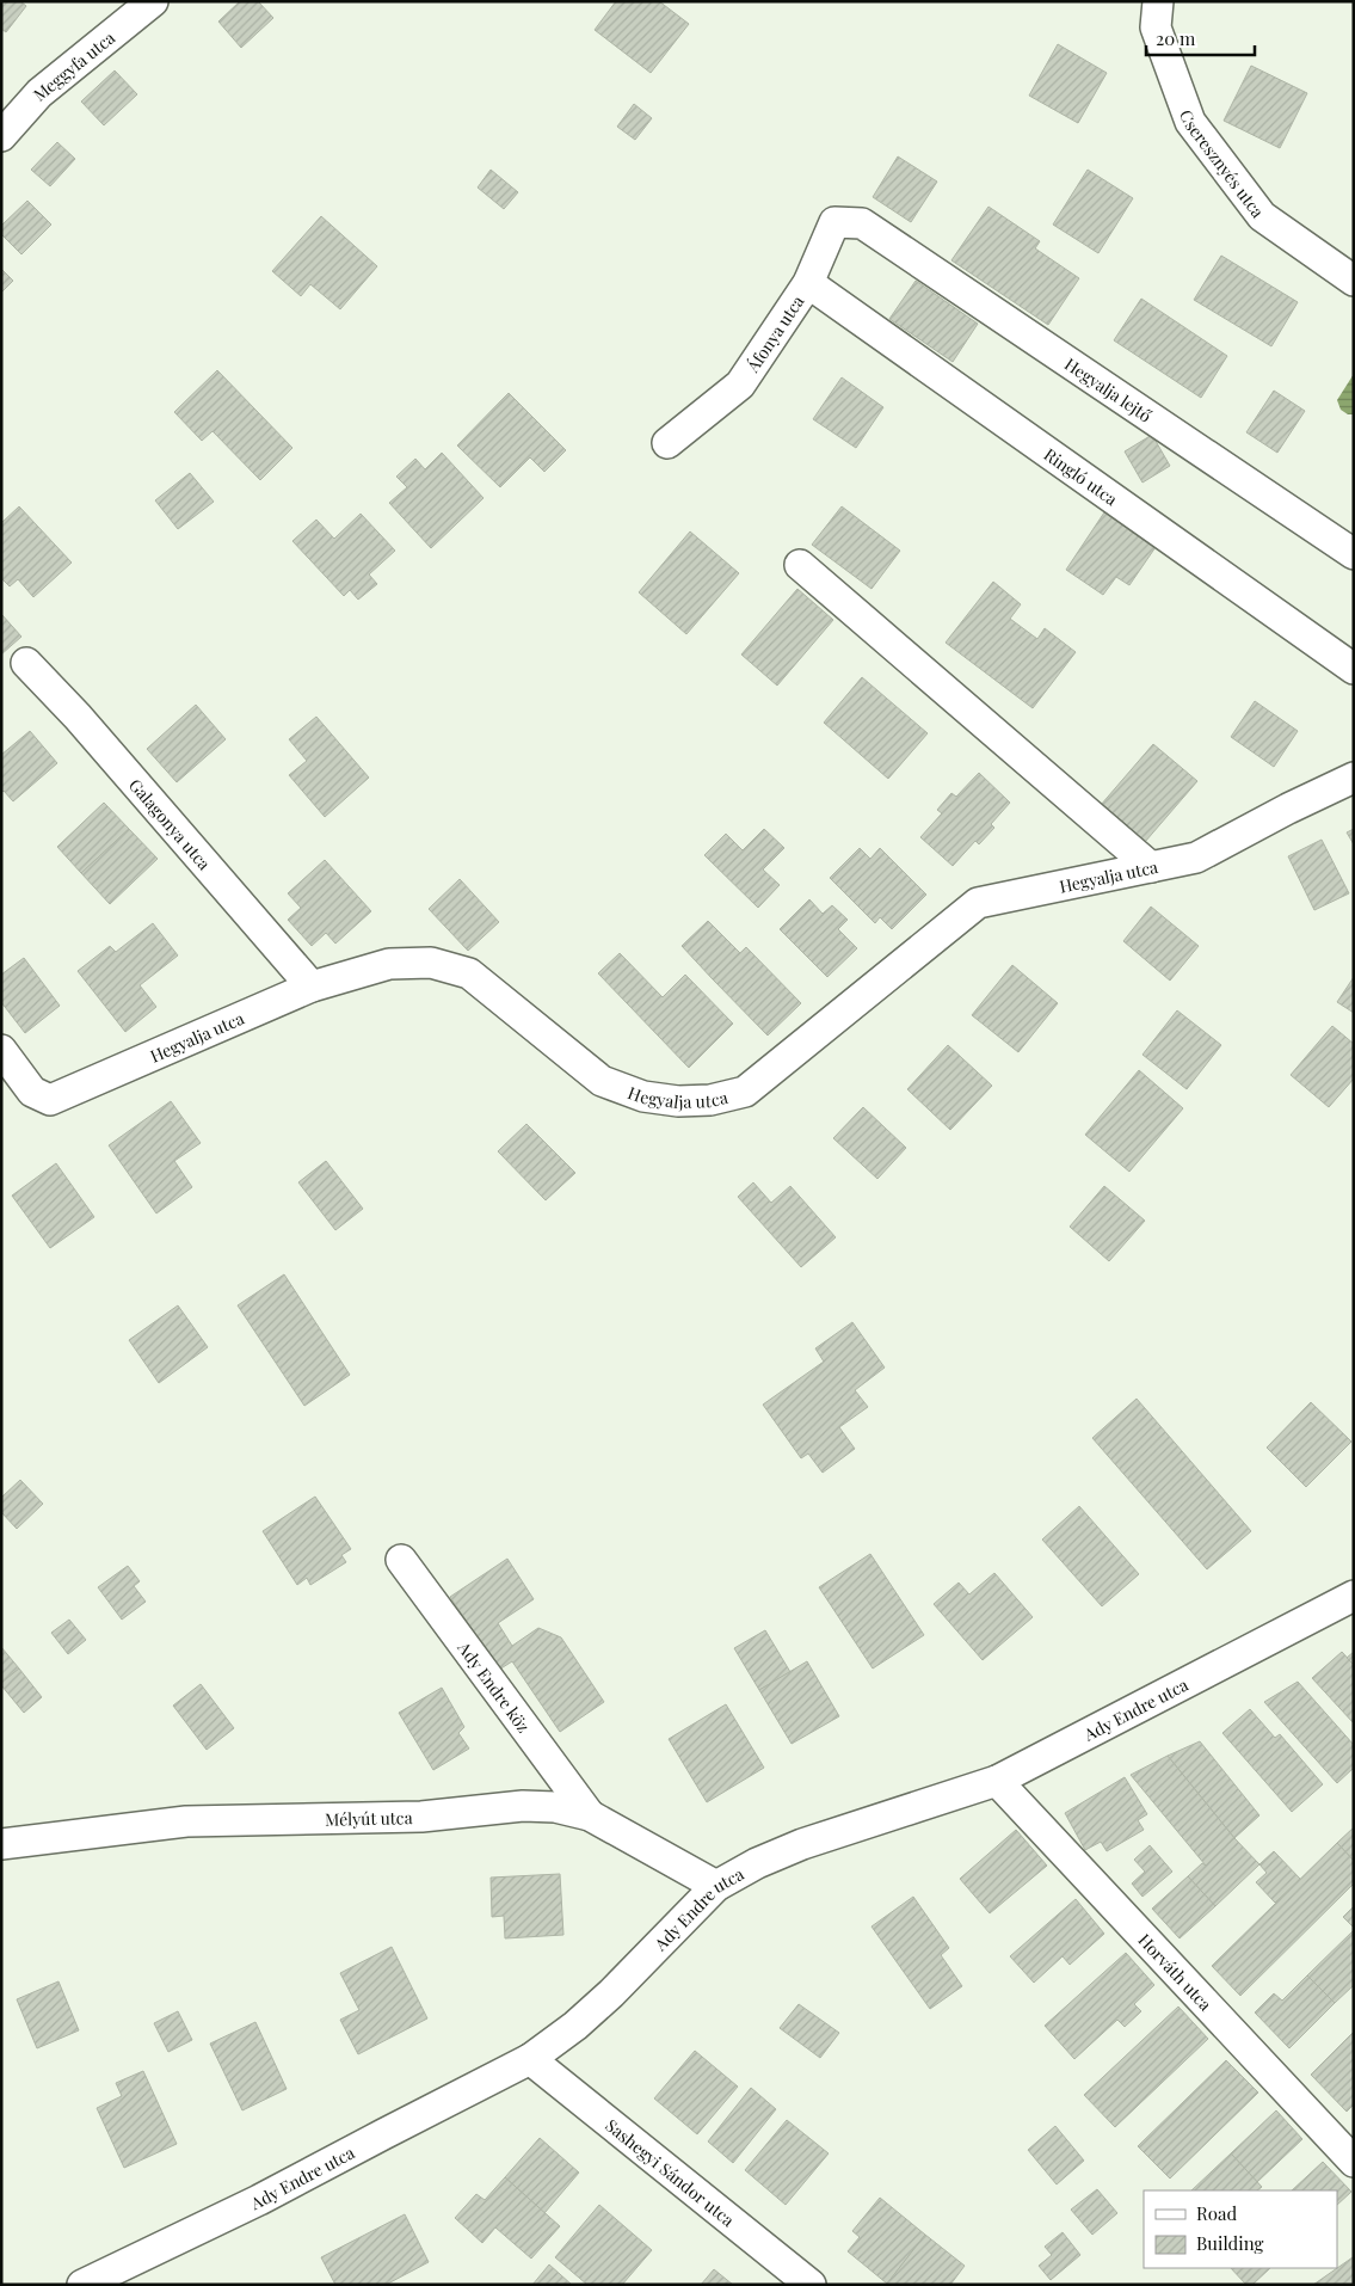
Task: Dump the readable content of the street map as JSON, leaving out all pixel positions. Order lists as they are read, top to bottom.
{
  "streets": {
    "street": [
      "Meggyfa utca",
      "Cseresznyés utca",
      "Áfonya utca",
      "Hegyalja lejtő",
      "Ringló utca",
      "Galagonya utca",
      "Hegyalja utca",
      "Ady Endre köz",
      "Ady Endre utca",
      "Mélyút utca",
      "Horváth utca",
      "Sashegyi Sándor utca"
    ]
  },
  "crossings": [
    ["Áfonya utca", "Hegyalja lejtő"],
    ["Áfonya utca", "Ringló utca"],
    ["Galagonya utca", "Hegyalja utca"],
    ["Ady Endre köz", "Mélyút utca"],
    ["Ady Endre utca", "Mélyút utca"],
    ["Ady Endre utca", "Horváth utca"],
    ["Ady Endre utca", "Sashegyi Sándor utca"]
  ],
  "legend": ["Road", "Building"],
  "scale_bar": "20 m"
}
